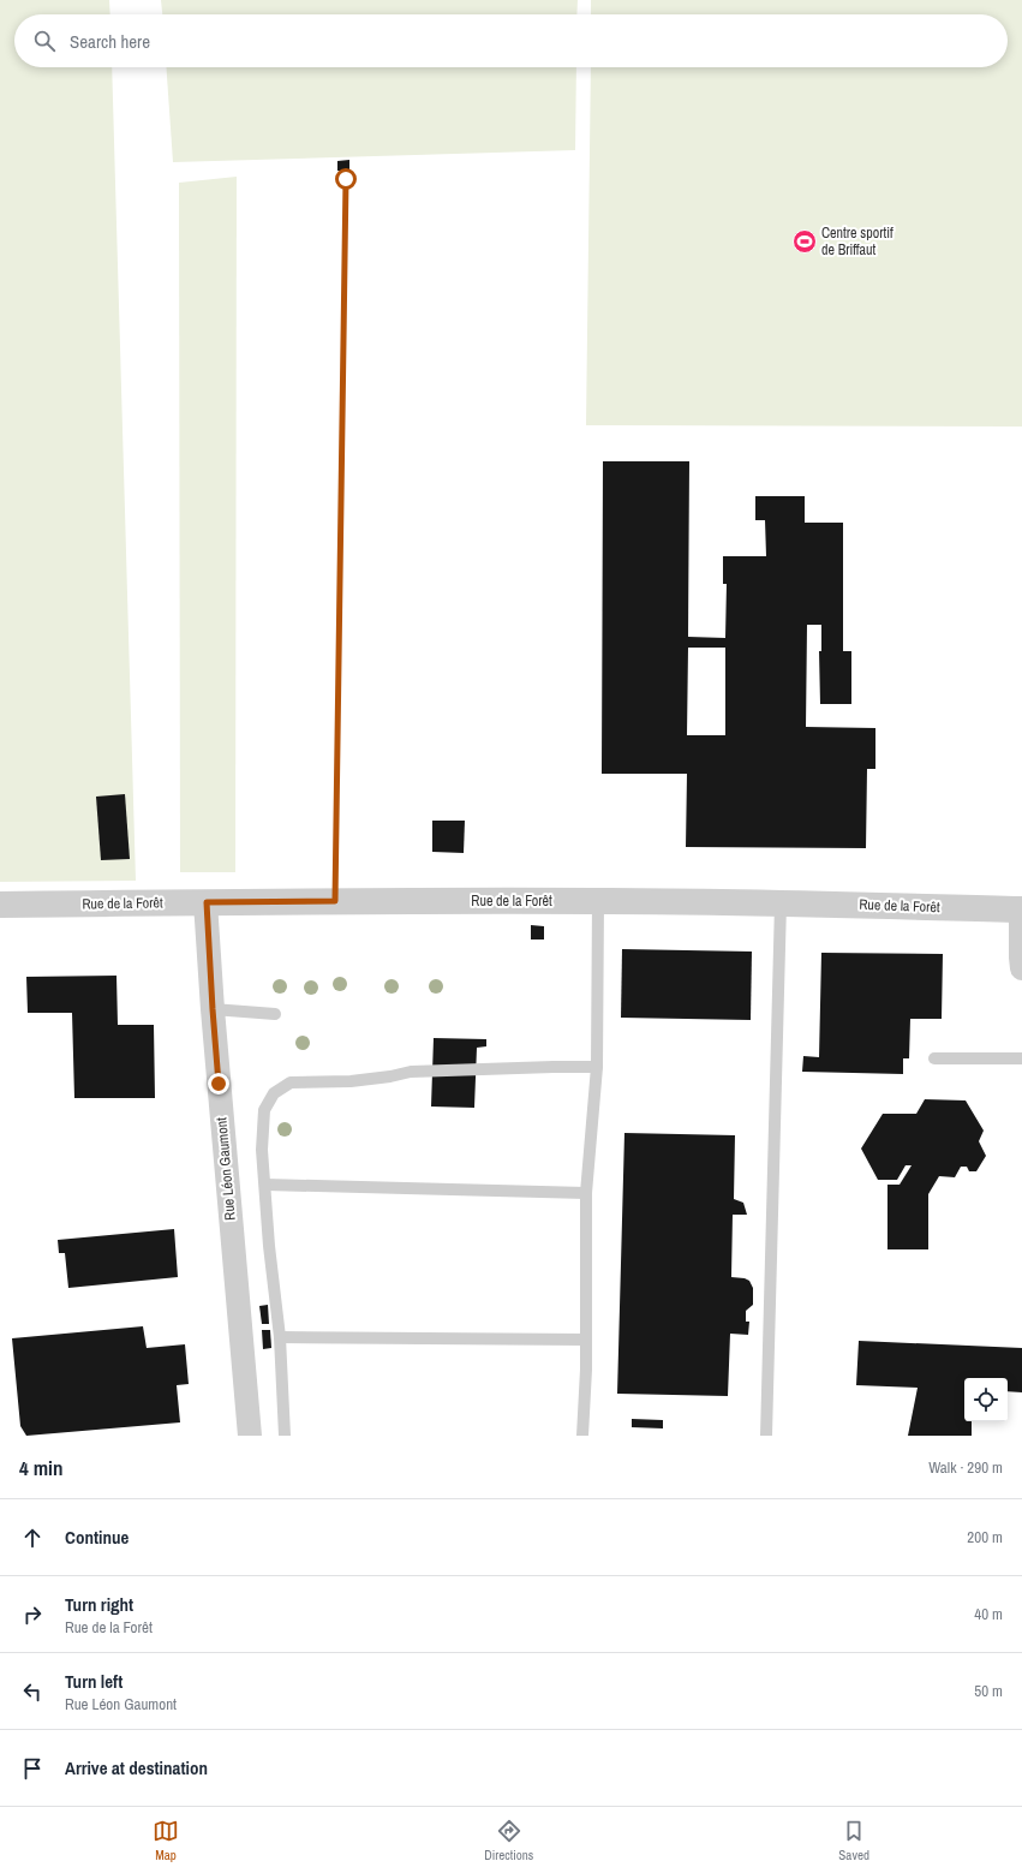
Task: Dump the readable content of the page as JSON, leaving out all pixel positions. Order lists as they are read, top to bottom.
{
  "streets": {
    "street": ["Rue de la Forêt", "Rue Léon Gaumont"]
  },
  "crossings": [
    ["Rue de la Forêt", "Rue Léon Gaumont"]
  ],
  "places": {
    "sports": ["Centre sportif de Briffaut"]
  },
  "page": {
    "search": "Search here",
    "heading": ["4 min", "Walk · 290 m"],
    "list": [
      ["Continue", "200 m"],
      ["Turn right", "Rue de la Forêt", "40 m"],
      ["Turn left", "Rue Léon Gaumont", "50 m"],
      "Arrive at destination"
    ],
    "nav": ["Map", "Directions", "Saved"]
  }
}
